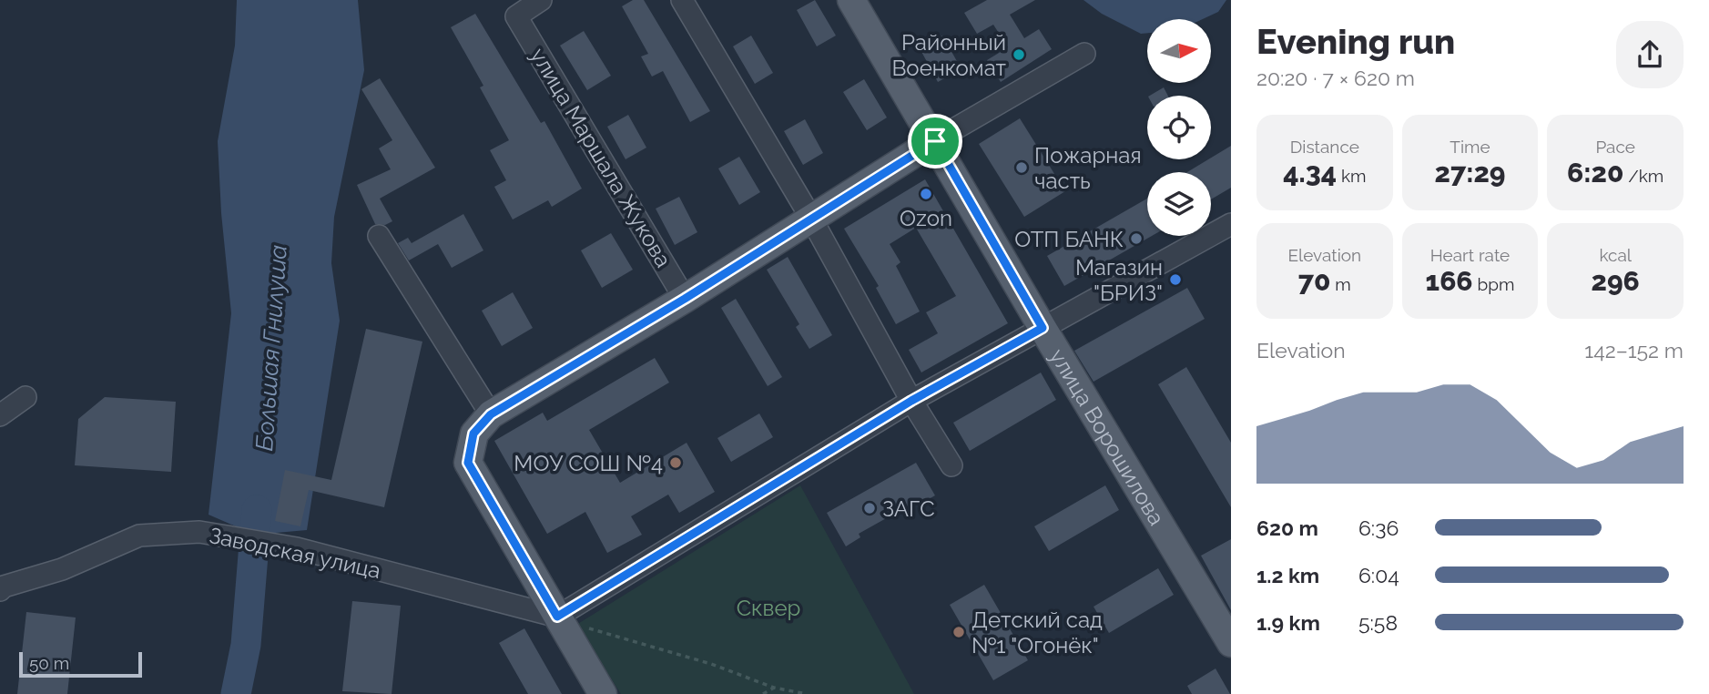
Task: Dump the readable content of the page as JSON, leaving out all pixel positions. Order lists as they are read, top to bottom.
{
  "streets": {
    "main road": ["улица Ворошилова"],
    "street": ["улица Маршала Жукова", "Заводская улица"]
  },
  "water": ["Большая Гнилуша"],
  "parks": ["Сквер"],
  "places": [
    "Районный Военкомат",
    "Пожарная часть",
    "Ozon",
    "ОТП БАНК",
    "Магазин \"БРИЗ\"",
    "МОУ СОШ №4",
    "ЗАГС",
    "Детский сад №1 \"Огонёк\""
  ],
  "scale_bar": "50 m",
  "north": "right",
  "page": {
    "heading": ["Evening run", "20:20 · 7 × 620 m"],
    "stats": [
      ["Distance", "4.34 km"],
      ["Time", "27:29"],
      ["Pace", "6:20 /km"],
      ["Elevation", "70 m"],
      ["Heart rate", "166 bpm"],
      ["kcal", "296"]
    ],
    "chart": ["Elevation", "142–152 m"],
    "list": [
      {
        "name": "620 m",
        "note": "6:36"
      },
      {
        "name": "1.2 km",
        "note": "6:04"
      },
      {
        "name": "1.9 km",
        "note": "5:58"
      }
    ],
    "scale": "50 m"
  }
}
